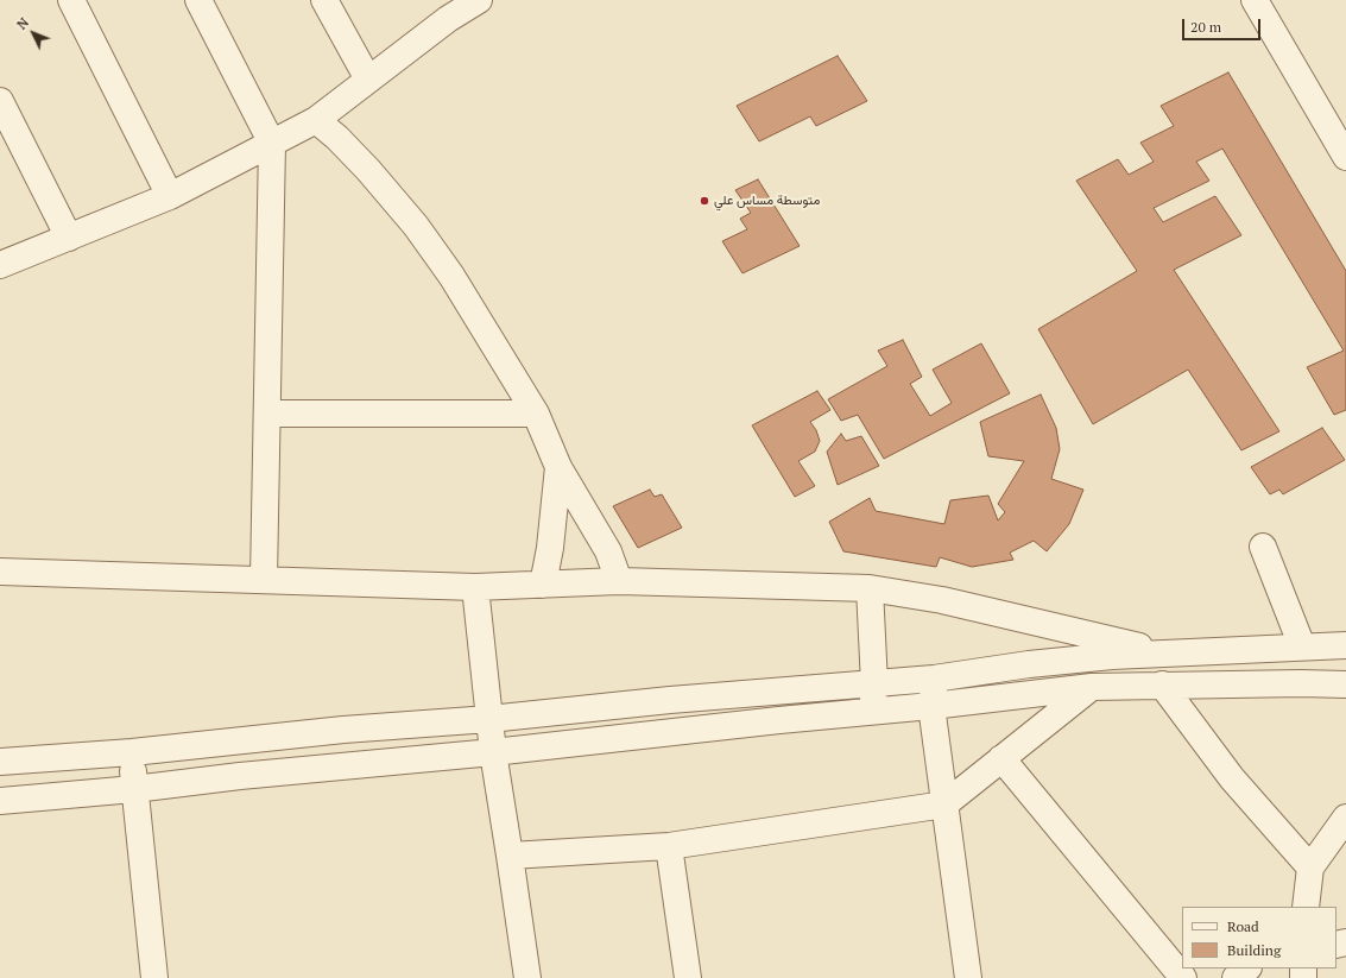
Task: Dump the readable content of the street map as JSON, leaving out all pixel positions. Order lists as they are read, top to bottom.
{
  "places": ["متوسطة مساس علي"],
  "legend": ["Road", "Building"],
  "scale_bar": "20 m",
  "north": "top left"
}
